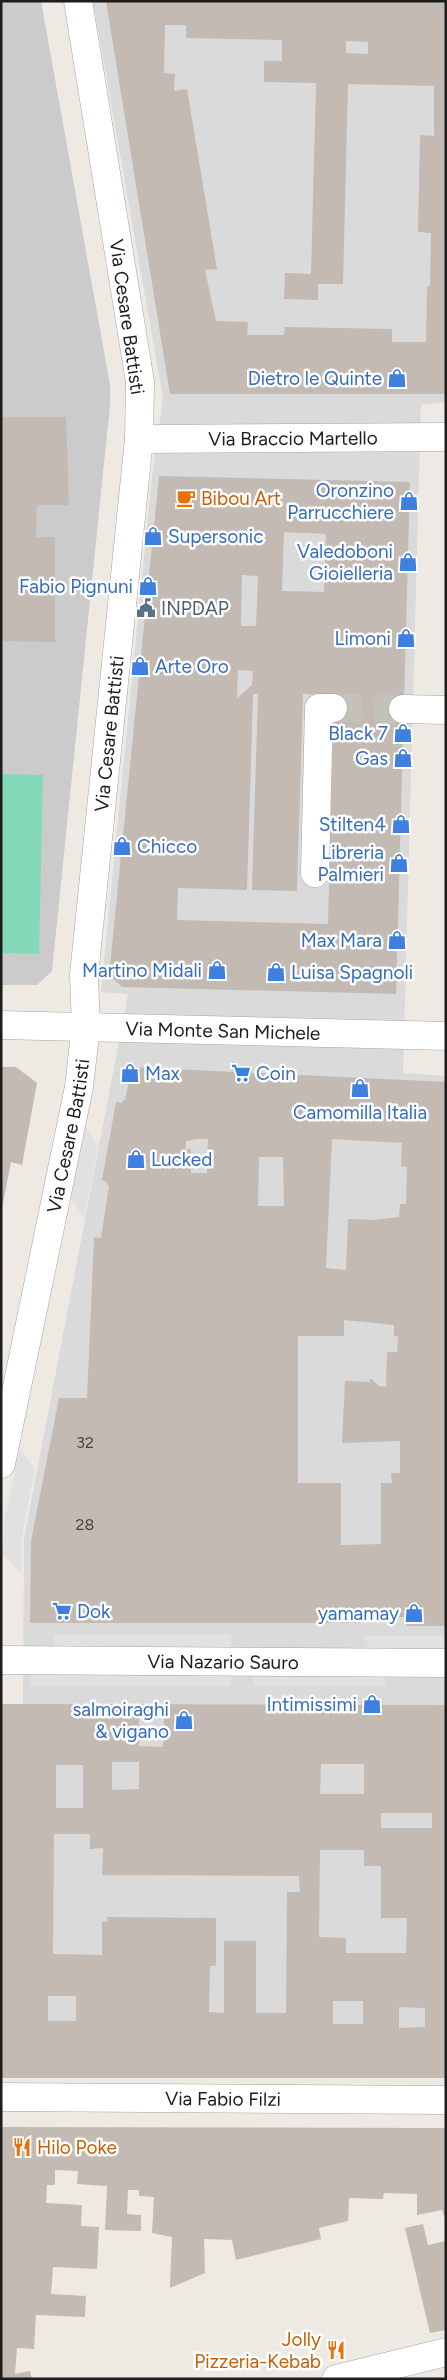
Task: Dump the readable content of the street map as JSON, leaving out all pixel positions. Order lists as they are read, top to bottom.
{
  "streets": {
    "street": [
      "Via Cesare Battisti",
      "Via Braccio Martello",
      "Via Monte San Michele",
      "Via Nazario Sauro",
      "Via Fabio Filzi"
    ]
  },
  "crossings": [
    ["Via Cesare Battisti", "Via Braccio Martello"],
    ["Via Cesare Battisti", "Via Monte San Michele"]
  ],
  "places": {
    "shop": [
      "Dietro le Quinte",
      "Oronzino Parrucchiere",
      "Supersonic",
      "Valedoboni Gioielleria",
      "Fabio Pignuni",
      "Limoni",
      "Arte Oro",
      "Black 7",
      "Gas",
      "Stilten4",
      "Chicco",
      "Libreria Palmieri",
      "Max Mara",
      "Martino Midali",
      "Luisa Spagnoli",
      "Max",
      "Camomilla Italia",
      "Lucked",
      "yamamay",
      "Intimissimi",
      "salmoiraghi & vigano"
    ],
    "cafe": ["Bibou Art"],
    "public building": ["INPDAP"],
    "supermarket": ["Coin", "Dok"],
    "restaurant": ["Hilo Poke", "Jolly Pizzeria-Kebab"]
  },
  "house_numbers": ["32", "28"]
}
